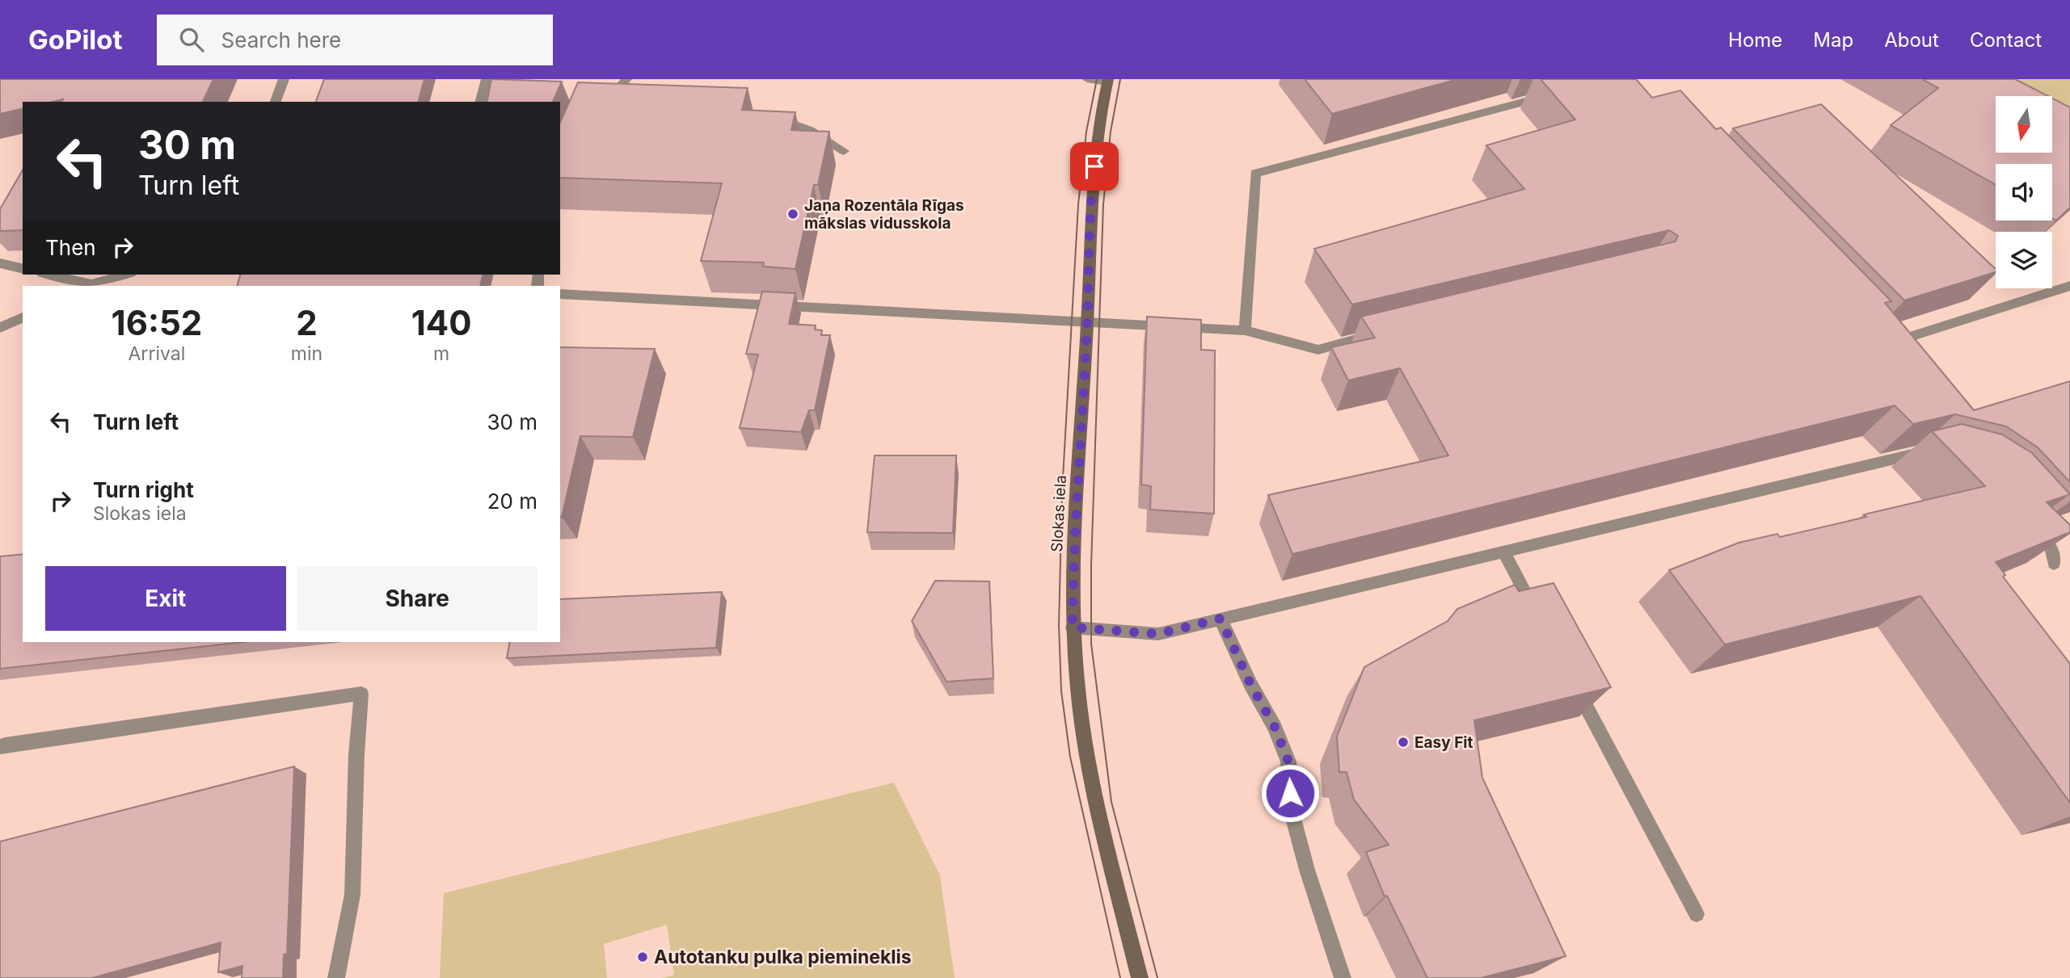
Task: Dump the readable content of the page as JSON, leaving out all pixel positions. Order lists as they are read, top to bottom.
{
  "streets": {
    "street": ["Slokas iela"]
  },
  "places": ["Jaņa Rozentāla Rīgas mākslas vidusskola", "Easy Fit", "Autotanku pulka piemineklis"],
  "north": "bottom",
  "page": {
    "header": "GoPilot",
    "search": "Search here",
    "nav": [
      "Home",
      "Map",
      "About",
      "Contact"
    ],
    "turn": ["30 m", "Turn left"],
    "then": "Then",
    "eta": [
      "16:52",
      "Arrival",
      "2",
      "min",
      "140",
      "m"
    ],
    "list": [
      {
        "name": "Turn left",
        "value": "30 m"
      },
      {
        "name": "Turn right",
        "note": "Slokas iela",
        "value": "20 m"
      }
    ],
    "buttons": ["Exit", "Share"]
  }
}
